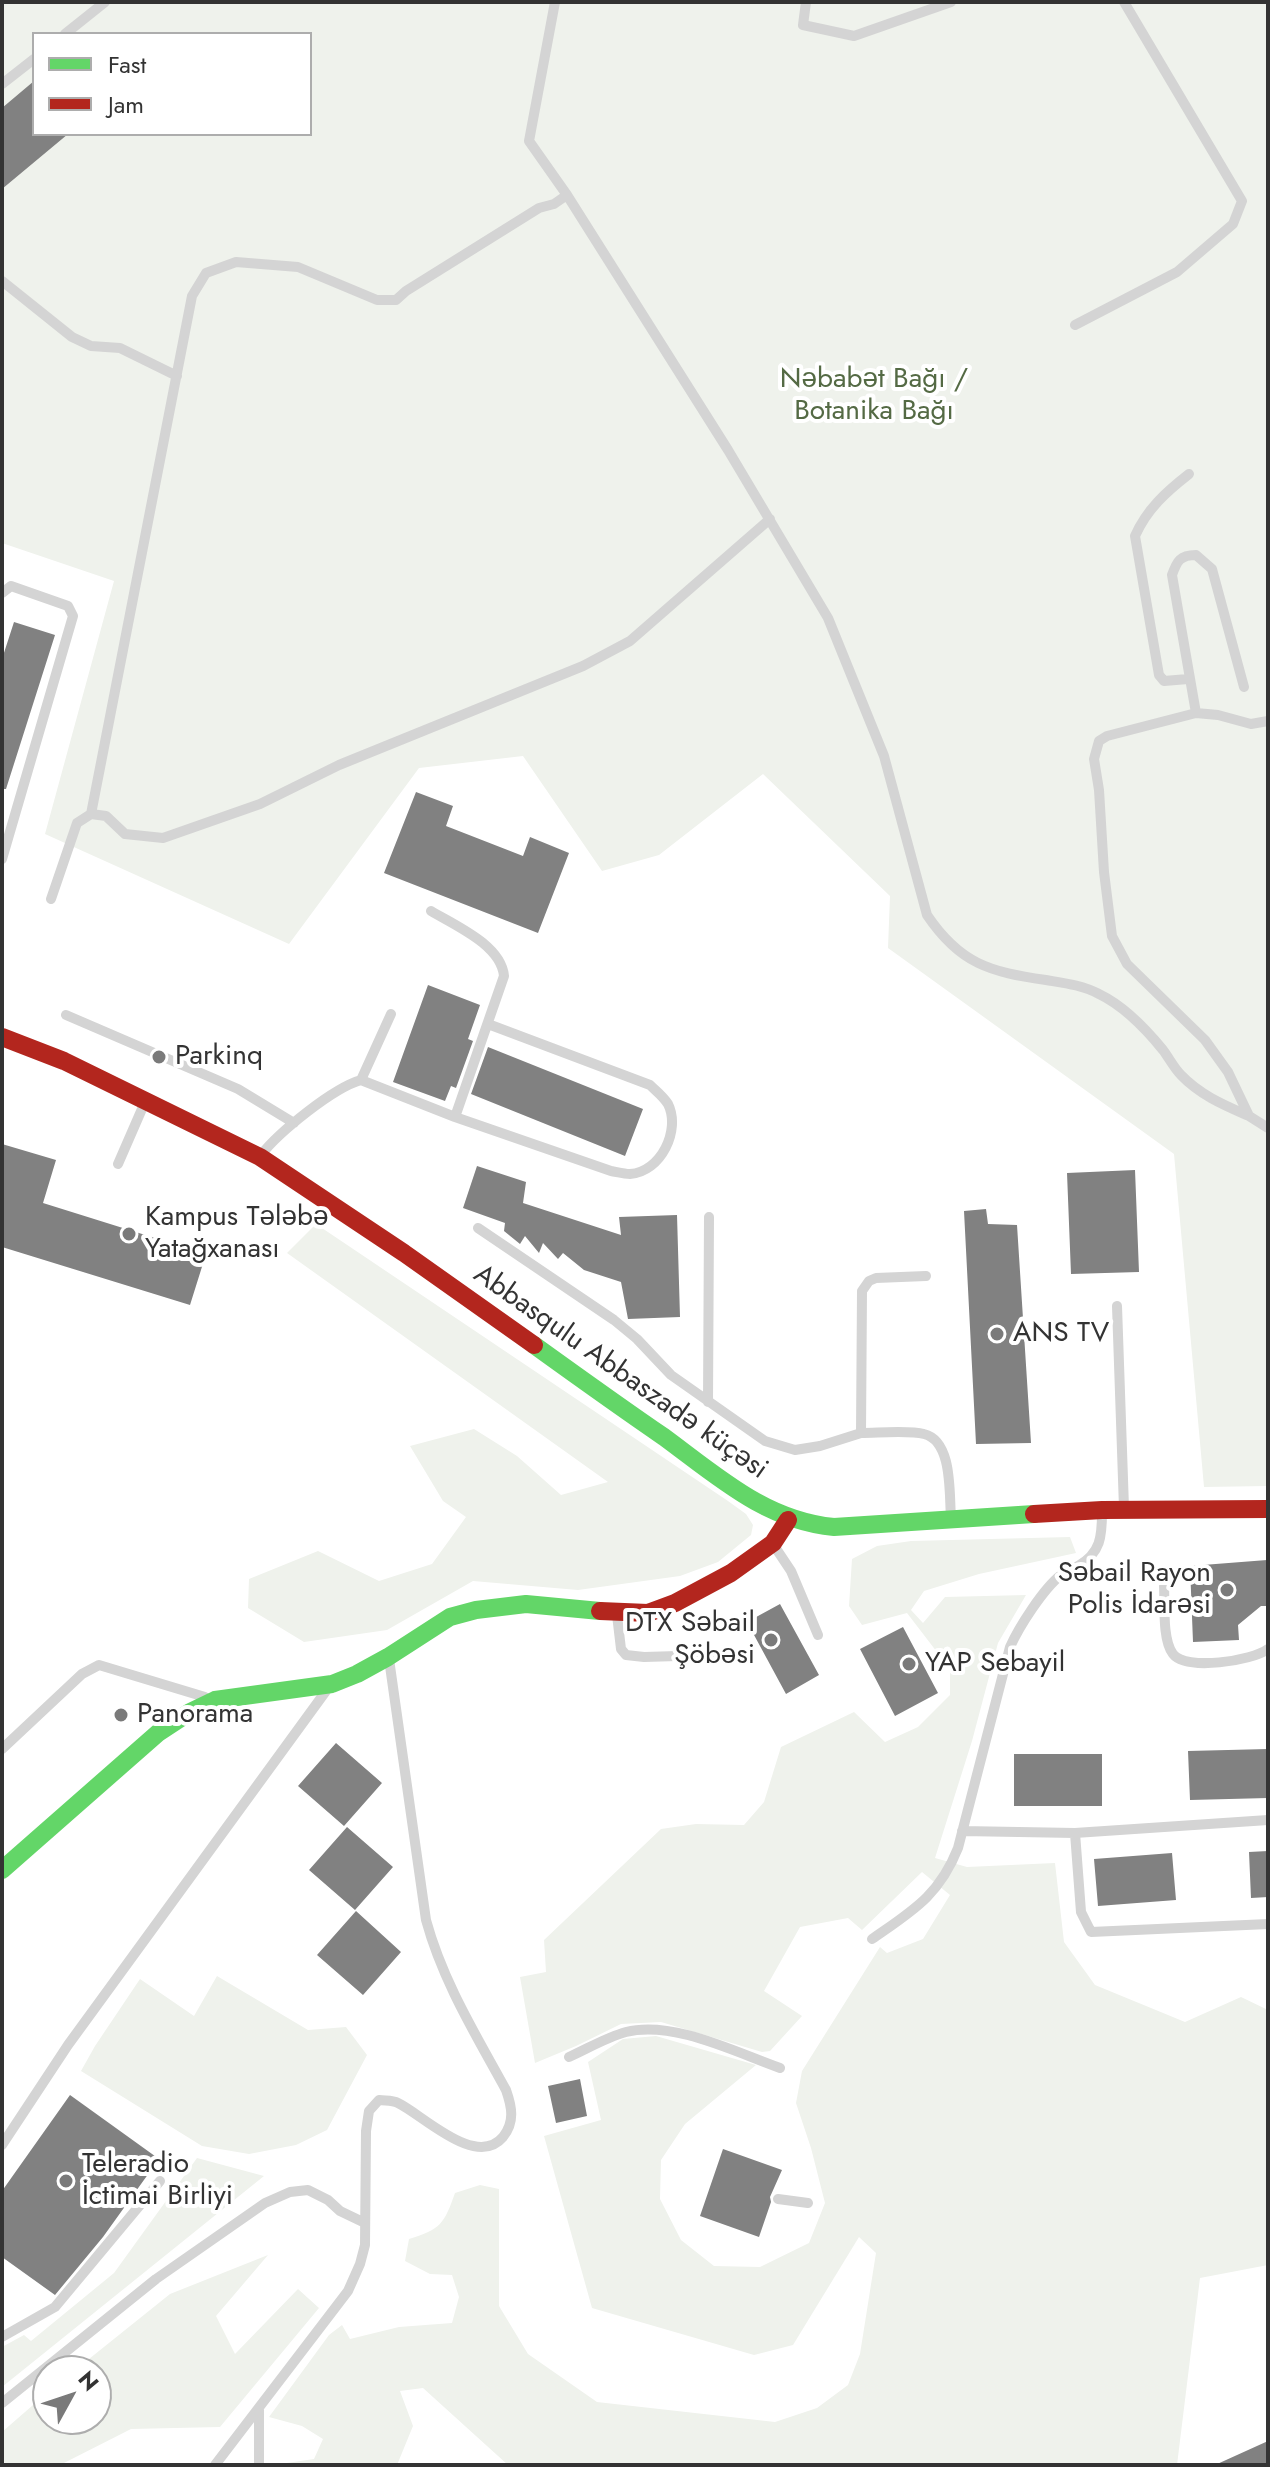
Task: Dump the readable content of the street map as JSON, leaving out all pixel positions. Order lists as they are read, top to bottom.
{
  "streets": {
    "street": ["Abbasqulu Abbaszadə küçəsi"]
  },
  "parks": ["Nəbabət Bağı / Botanika Bağı"],
  "places": [
    "Parkinq",
    "Kampus Tələbə Yatağxanası",
    "ANS TV",
    "Səbail Rayon Polis İdarəsi",
    "DTX Səbail Şöbəsi",
    "YAP Sebayil",
    "Panorama",
    "Teleradio İctimai Birliyi"
  ],
  "legend": ["Fast", "Jam"],
  "north": "top right"
}
